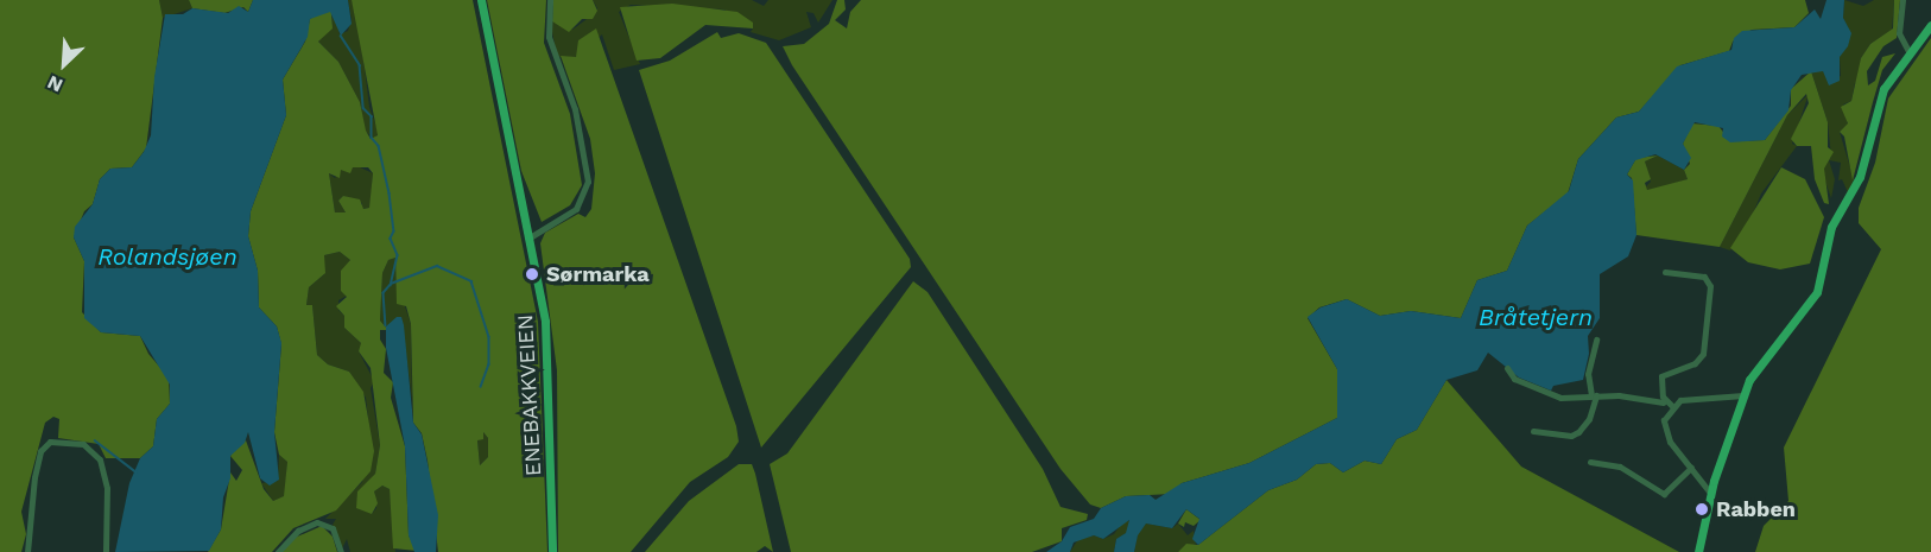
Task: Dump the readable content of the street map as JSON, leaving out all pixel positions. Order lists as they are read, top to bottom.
{
  "streets": {
    "main road": ["ENEBAKKVEIEN"]
  },
  "water": ["Rolandsjøen", "Bråtetjern"],
  "places": ["Sørmarka", "Rabben"],
  "north": "bottom left"
}
